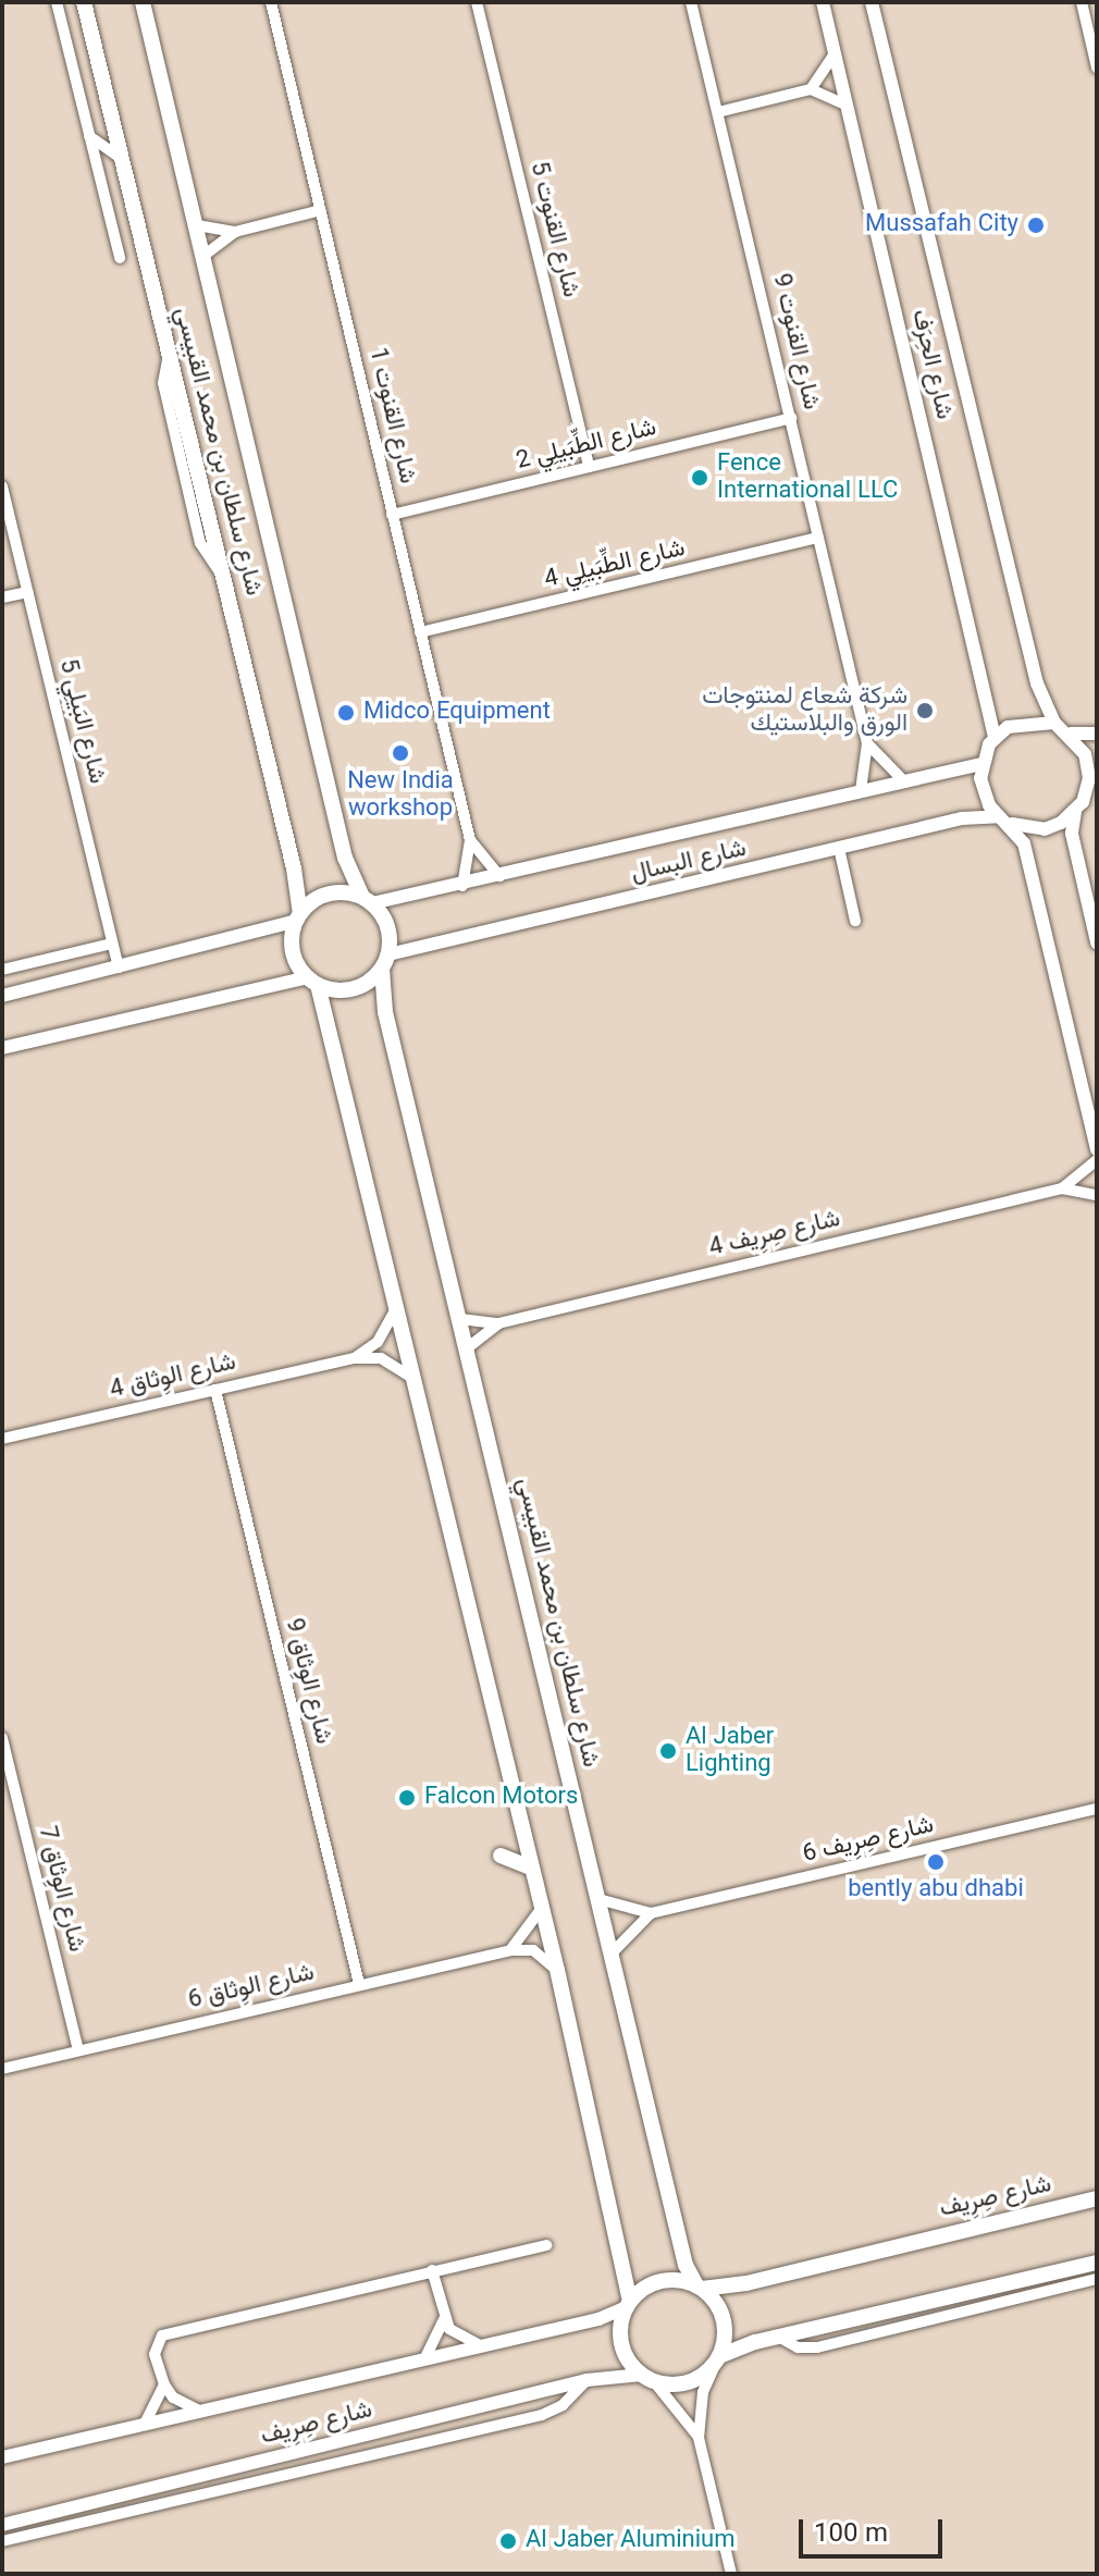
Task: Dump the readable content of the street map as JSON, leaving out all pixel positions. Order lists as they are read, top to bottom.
{
  "streets": {
    "main road": ["شارع سلطان بن محمد القبيسي", "شارع صِرِيف"],
    "street": [
      "شارع القنوت 5",
      "شارع القنوت 9",
      "شارع الحِرَف",
      "شارع القنوت 1",
      "شارع الطِّبَيلِي 2",
      "شارع الطِّبَيلِي 4",
      "شارع البَيلِي 5",
      "شارع البسال",
      "شارع صِرِيف 4",
      "شارع الوِثاق 4",
      "شارع الوِثاق 9",
      "شارع صِرِيف 6",
      "شارع الوِثاق 7",
      "شارع الوِثاق 6"
    ]
  },
  "crossings": [
    ["شارع القنوت 5", "شارع الطِّبَيلِي 2"],
    ["شارع القنوت 9", "شارع الطِّبَيلِي 2"],
    ["شارع القنوت 9", "شارع الطِّبَيلِي 4"],
    ["شارع القنوت 9", "شارع البسال"],
    ["شارع الحِرَف", "شارع البسال"],
    ["شارع القنوت 1", "شارع الطِّبَيلِي 2"],
    ["شارع القنوت 1", "شارع الطِّبَيلِي 4"],
    ["شارع القنوت 1", "شارع البسال"],
    ["شارع سلطان بن محمد القبيسي", "شارع البسال"],
    ["شارع سلطان بن محمد القبيسي", "شارع صِرِيف 4"],
    ["شارع سلطان بن محمد القبيسي", "شارع صِرِيف 6"],
    ["شارع سلطان بن محمد القبيسي", "شارع صِرِيف"],
    ["شارع الوِثاق 4", "شارع الوِثاق 9"],
    ["شارع الوِثاق 9", "شارع الوِثاق 6"],
    ["شارع الوِثاق 7", "شارع الوِثاق 6"]
  ],
  "places": [
    "Mussafah City",
    "Fence International LLC",
    "شركة شعاع لمنتوجات الورق والبلاستيك",
    "Midco Equipment",
    "New India workshop",
    "Al Jaber Lighting",
    "Falcon Motors",
    "bently abu dhabi",
    "Al Jaber Aluminium"
  ],
  "scale_bar": "100 m"
}
